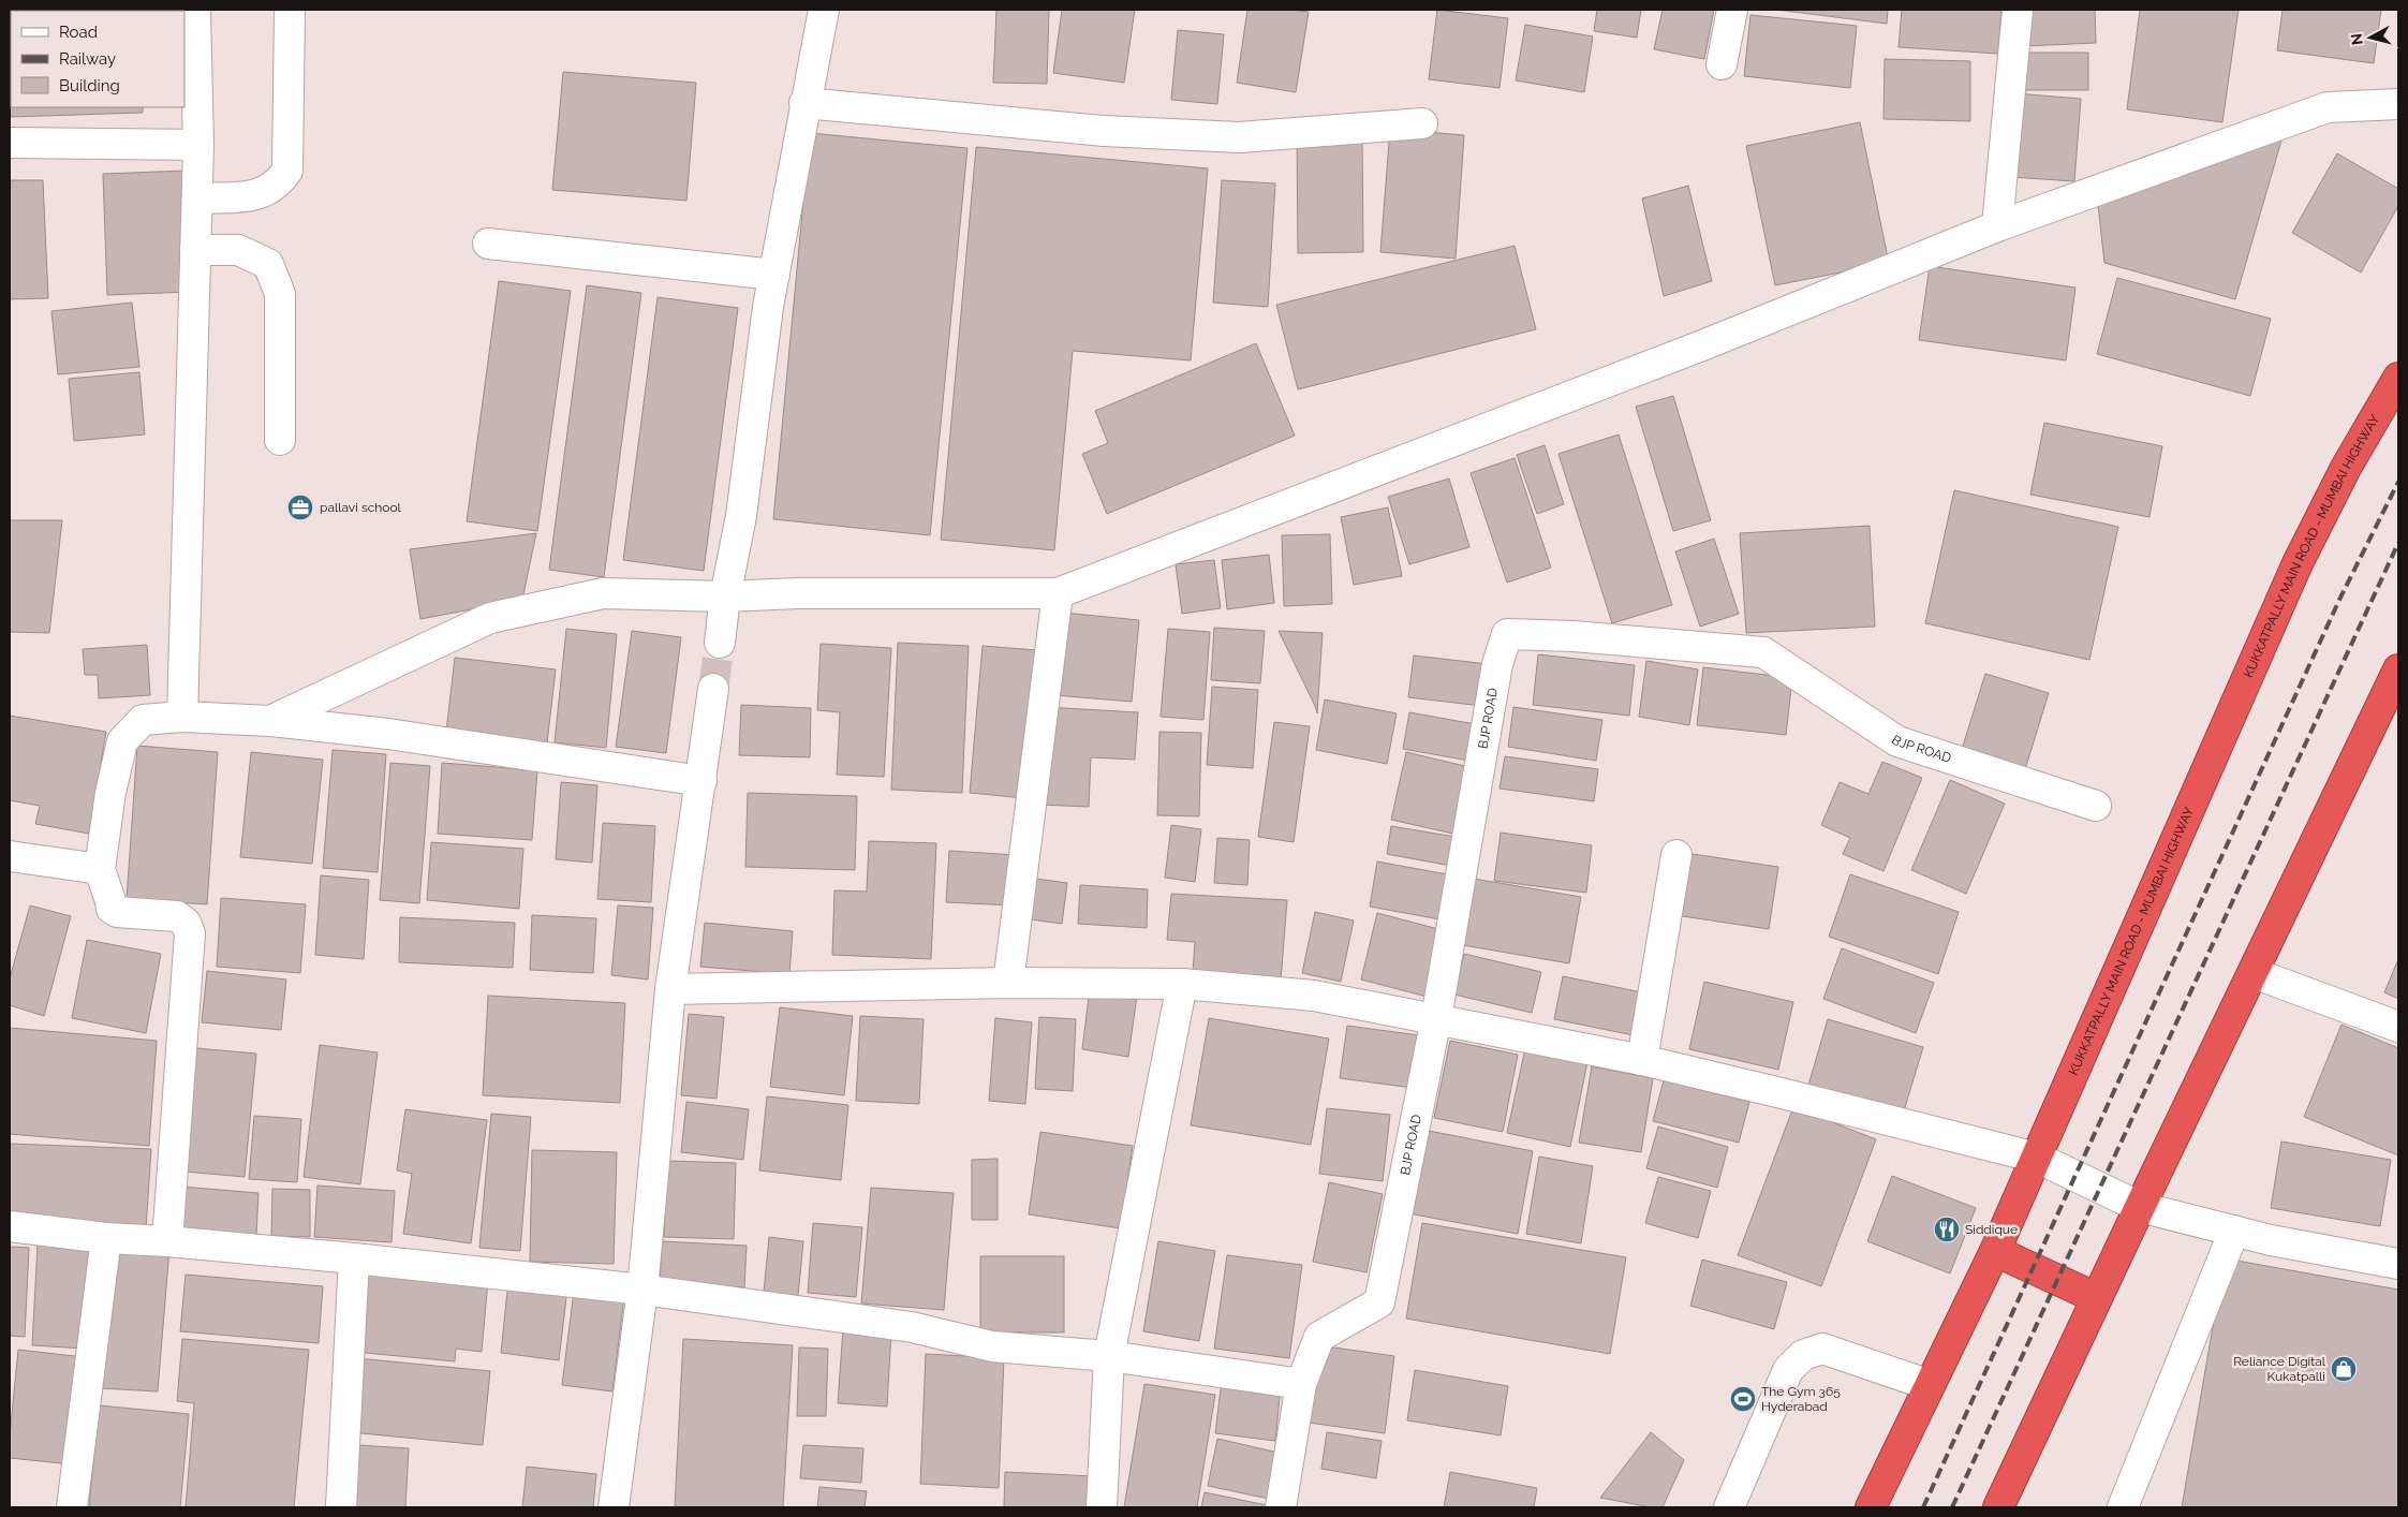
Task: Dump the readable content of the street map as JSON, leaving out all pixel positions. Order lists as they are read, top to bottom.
{
  "streets": {
    "highway": ["KUKKATPALLY MAIN ROAD - MUMBAI HIGHWAY"],
    "street": ["BJP ROAD"]
  },
  "places": {
    "office": ["pallavi school"],
    "restaurant": ["Siddique"],
    "shop": ["Reliance Digital Kukatpalli"],
    "sports": ["The Gym 365 Hyderabad"]
  },
  "legend": ["Road", "Railway", "Building"],
  "north": "left"
}
